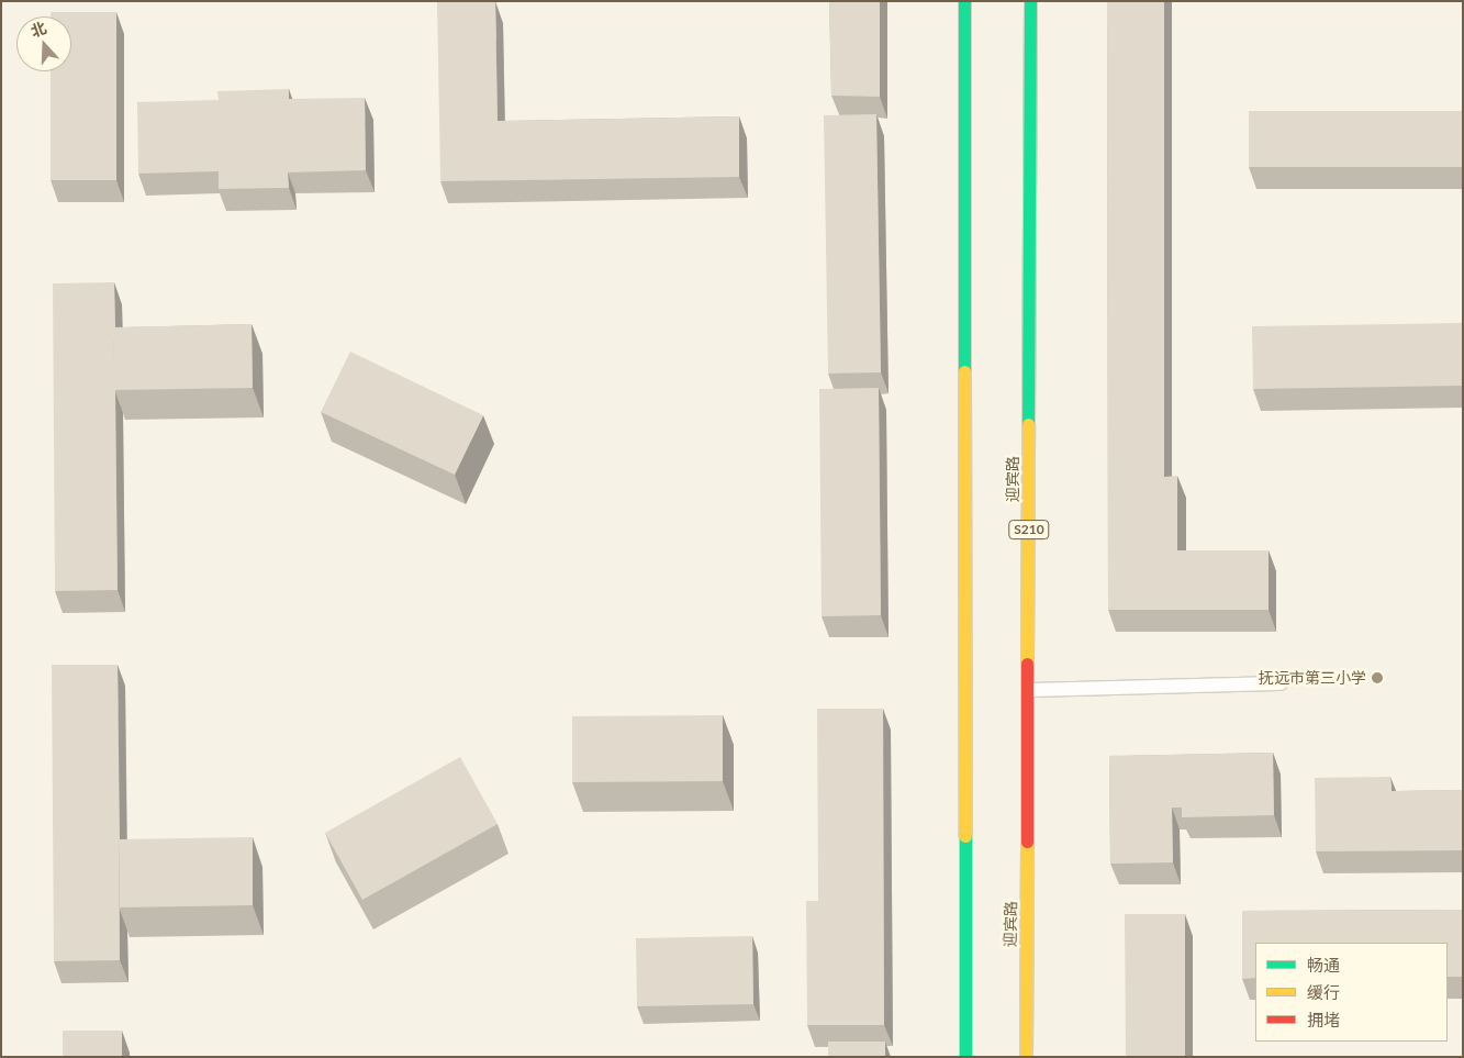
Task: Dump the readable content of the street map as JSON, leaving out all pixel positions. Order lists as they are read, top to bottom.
{
  "streets": {
    "main road": ["迎宾路", "S210"]
  },
  "places": ["抚远市第三小学"],
  "legend": ["畅通", "缓行", "拥堵"],
  "north": "top"
}
